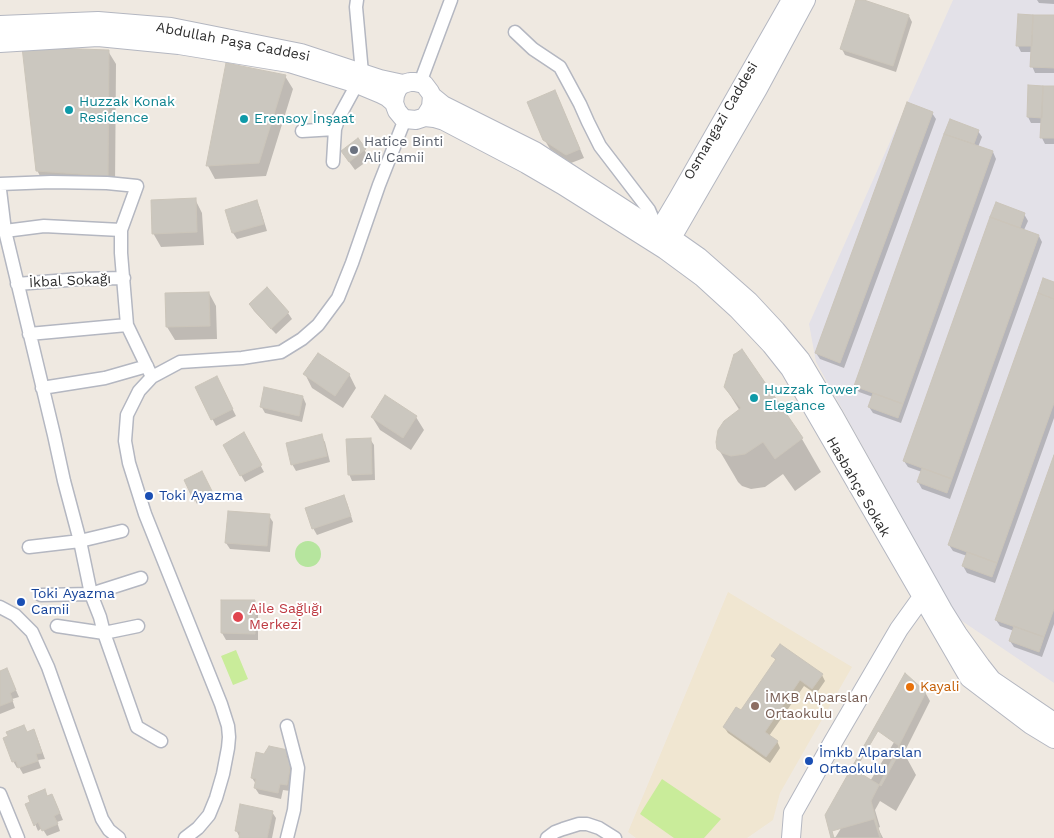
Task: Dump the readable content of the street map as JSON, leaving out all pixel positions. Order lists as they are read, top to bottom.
{
  "streets": {
    "main road": ["Abdullah Paşa Caddesi", "Osmangazi Caddesi", "Hasbahçe Sokak"],
    "street": ["İkbal Sokağı"]
  },
  "crossings": [
    ["Osmangazi Caddesi", "Hasbahçe Sokak"]
  ],
  "places": [
    "Huzzak Konak Residence",
    "Erensoy İnşaat",
    "Hatice Binti Ali Camii",
    "Huzzak Tower Elegance",
    "Toki Ayazma",
    "Toki Ayazma Camii",
    "Aile Sağlığı Merkezi",
    "Kayali",
    "İMKB Alparslan Ortaokulu",
    "İmkb Alparslan Ortaokulu"
  ]
}
